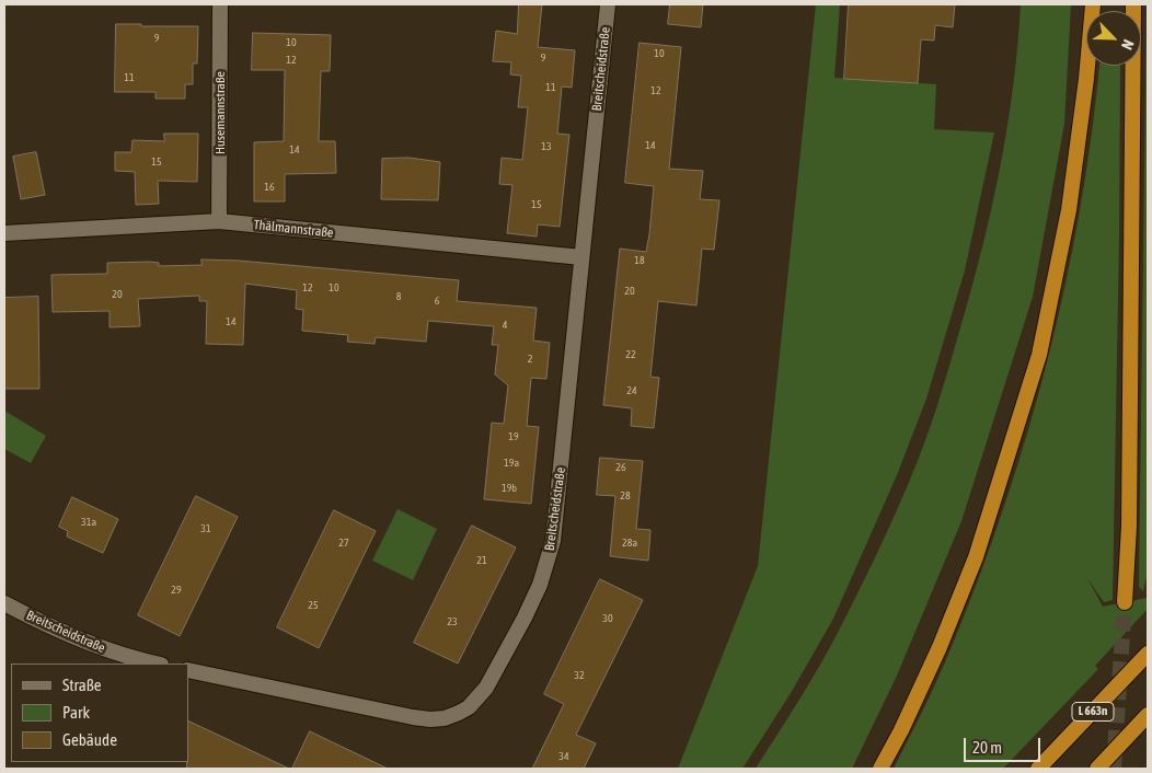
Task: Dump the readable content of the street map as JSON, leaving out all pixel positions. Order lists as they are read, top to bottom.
{
  "streets": {
    "highway": ["L 663n"],
    "street": ["Breitscheidstraße", "Husemannstraße", "Thälmannstraße"]
  },
  "crossings": [
    ["Breitscheidstraße", "Thälmannstraße"],
    ["Husemannstraße", "Thälmannstraße"]
  ],
  "house_numbers": [
    "9",
    "10",
    "10",
    "9",
    "12",
    "11",
    "11",
    "12",
    "14",
    "13",
    "14",
    "15",
    "16",
    "15",
    "18",
    "12",
    "10",
    "20",
    "20",
    "8",
    "6",
    "14",
    "4",
    "22",
    "2",
    "24",
    "19",
    "19a",
    "26",
    "19b",
    "28",
    "31a",
    "31",
    "27",
    "28a",
    "21",
    "29",
    "25",
    "30",
    "23",
    "32",
    "34"
  ],
  "legend": ["Straße", "Park", "Gebäude"],
  "scale_bar": "20 m",
  "north": "bottom right"
}
